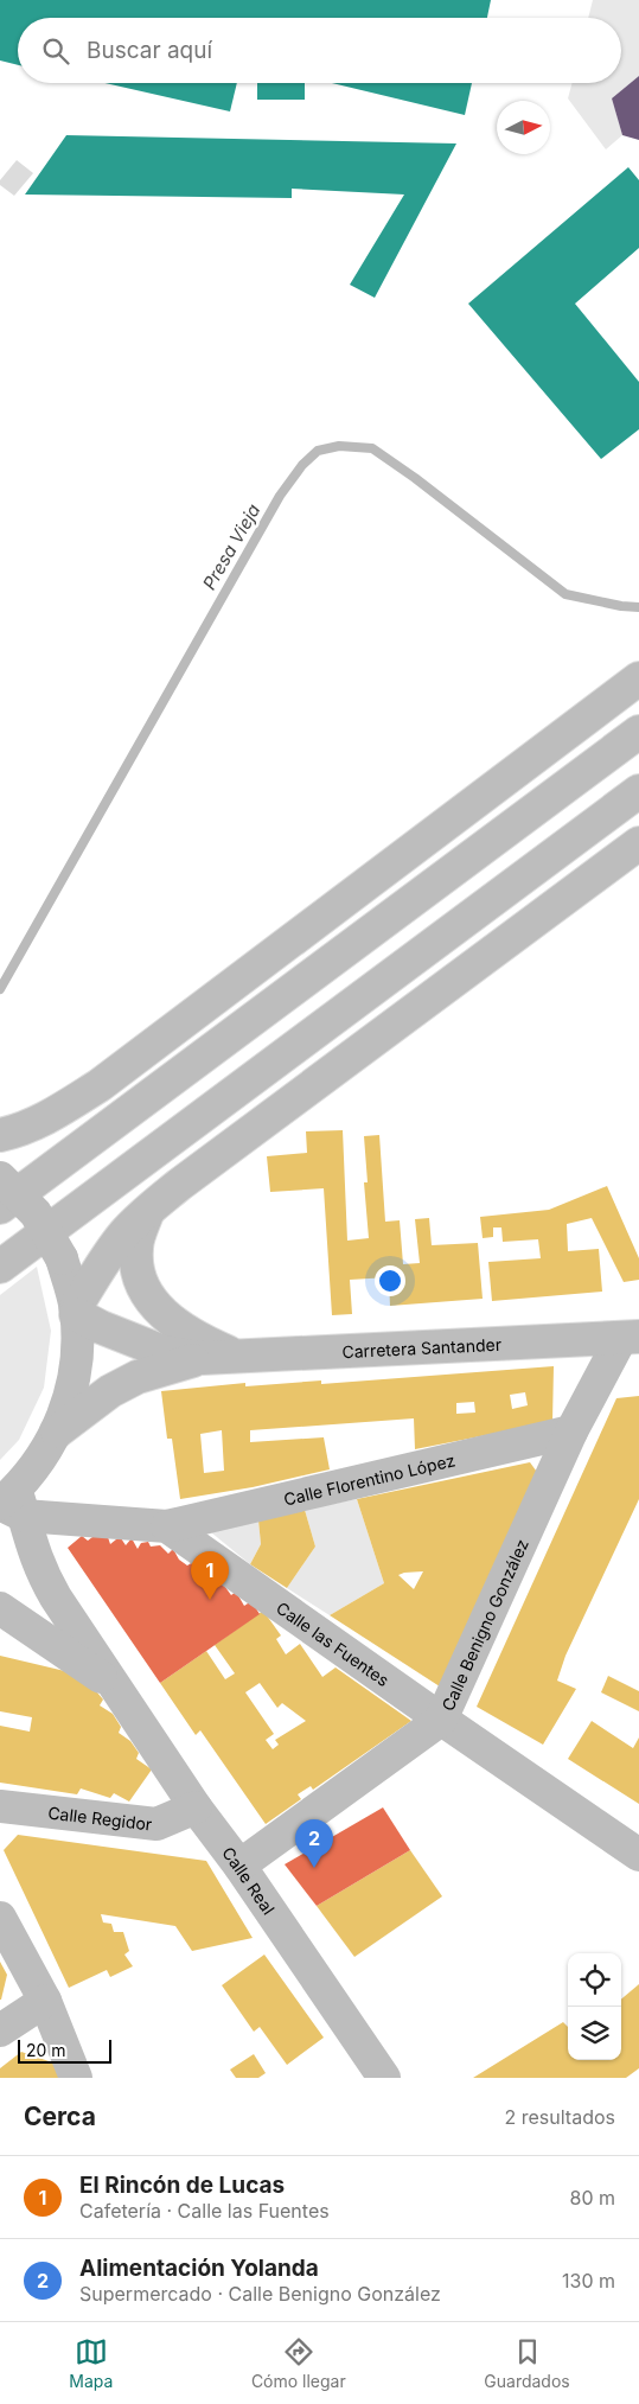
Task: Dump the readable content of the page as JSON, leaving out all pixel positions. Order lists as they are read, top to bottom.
{
  "streets": {
    "main road": [
      "Carretera Santander",
      "Calle Florentino López",
      "Calle Benigno González",
      "Calle las Fuentes",
      "Calle Regidor",
      "Calle Real"
    ]
  },
  "crossings": [
    ["Carretera Santander", "Calle Benigno González"],
    ["Calle Florentino López", "Calle Benigno González"],
    ["Calle Florentino López", "Calle las Fuentes"],
    ["Calle Benigno González", "Calle las Fuentes"],
    ["Calle Benigno González", "Calle Real"],
    ["Calle Regidor", "Calle Real"]
  ],
  "water": ["Presa Vieja"],
  "scale_bar": "20 m",
  "north": "right",
  "page": {
    "search": "Buscar aquí",
    "pins": ["1", "2"],
    "scale": "20 m",
    "heading": ["Cerca", "2 resultados"],
    "list": [
      {
        "mark": "1",
        "name": "El Rincón de Lucas",
        "note": "Cafetería · Calle las Fuentes",
        "value": "80 m"
      },
      {
        "mark": "2",
        "name": "Alimentación Yolanda",
        "note": "Supermercado · Calle Benigno González",
        "value": "130 m"
      }
    ],
    "nav": ["Mapa", "Cómo llegar", "Guardados"]
  }
}
